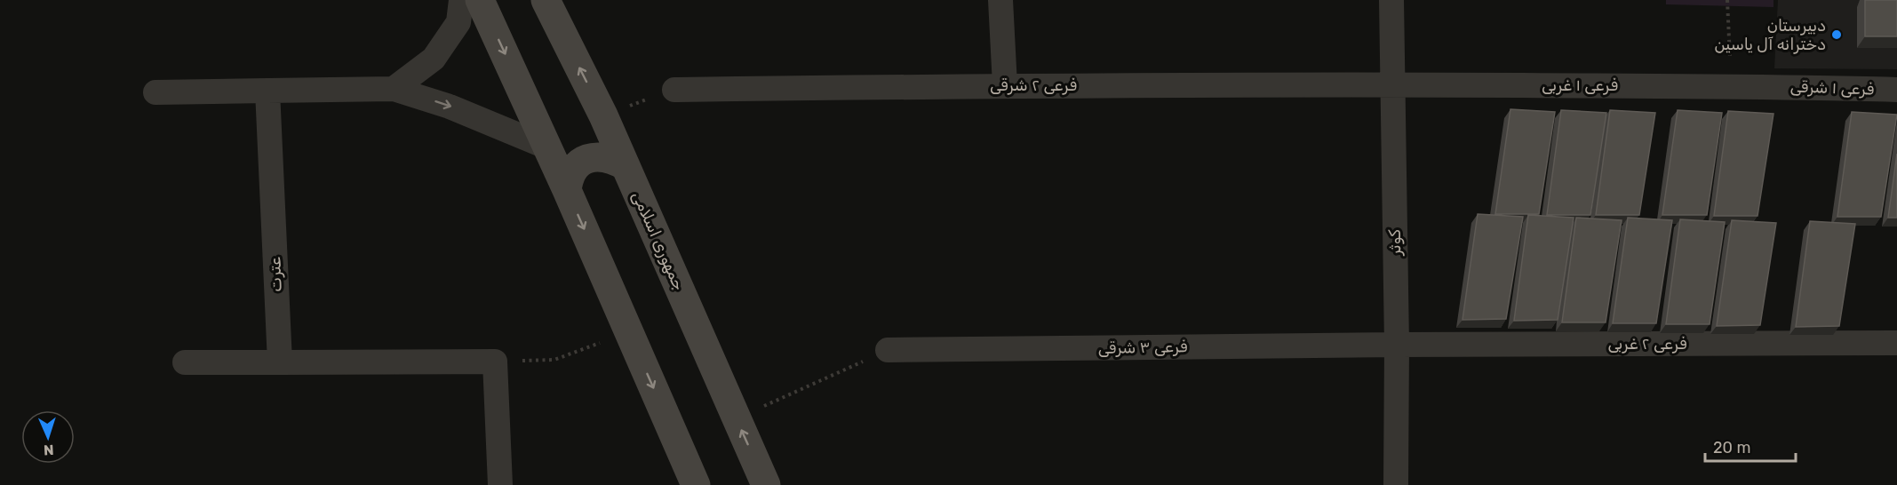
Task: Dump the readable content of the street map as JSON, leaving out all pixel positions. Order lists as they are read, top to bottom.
{
  "streets": {
    "main road": ["جمهوری اسلامی"],
    "street": [
      "فرعی ۲ شرقی",
      "فرعی ۱ غربی",
      "فرعی ۱ شرقی",
      "کوثر",
      "عترت",
      "فرعی ۲ غربی",
      "فرعی ۳ شرقی"
    ]
  },
  "crossings": [
    ["فرعی ۲ شرقی", "فرعی ۱ غربی"],
    ["فرعی ۲ شرقی", "کوثر"],
    ["فرعی ۱ غربی", "فرعی ۱ شرقی"],
    ["فرعی ۱ غربی", "کوثر"],
    ["کوثر", "فرعی ۲ غربی"],
    ["کوثر", "فرعی ۳ شرقی"],
    ["فرعی ۲ غربی", "فرعی ۳ شرقی"]
  ],
  "places": ["دبیرستان دخترانه آل یاسین"],
  "scale_bar": "20 m",
  "north": "bottom"
}
